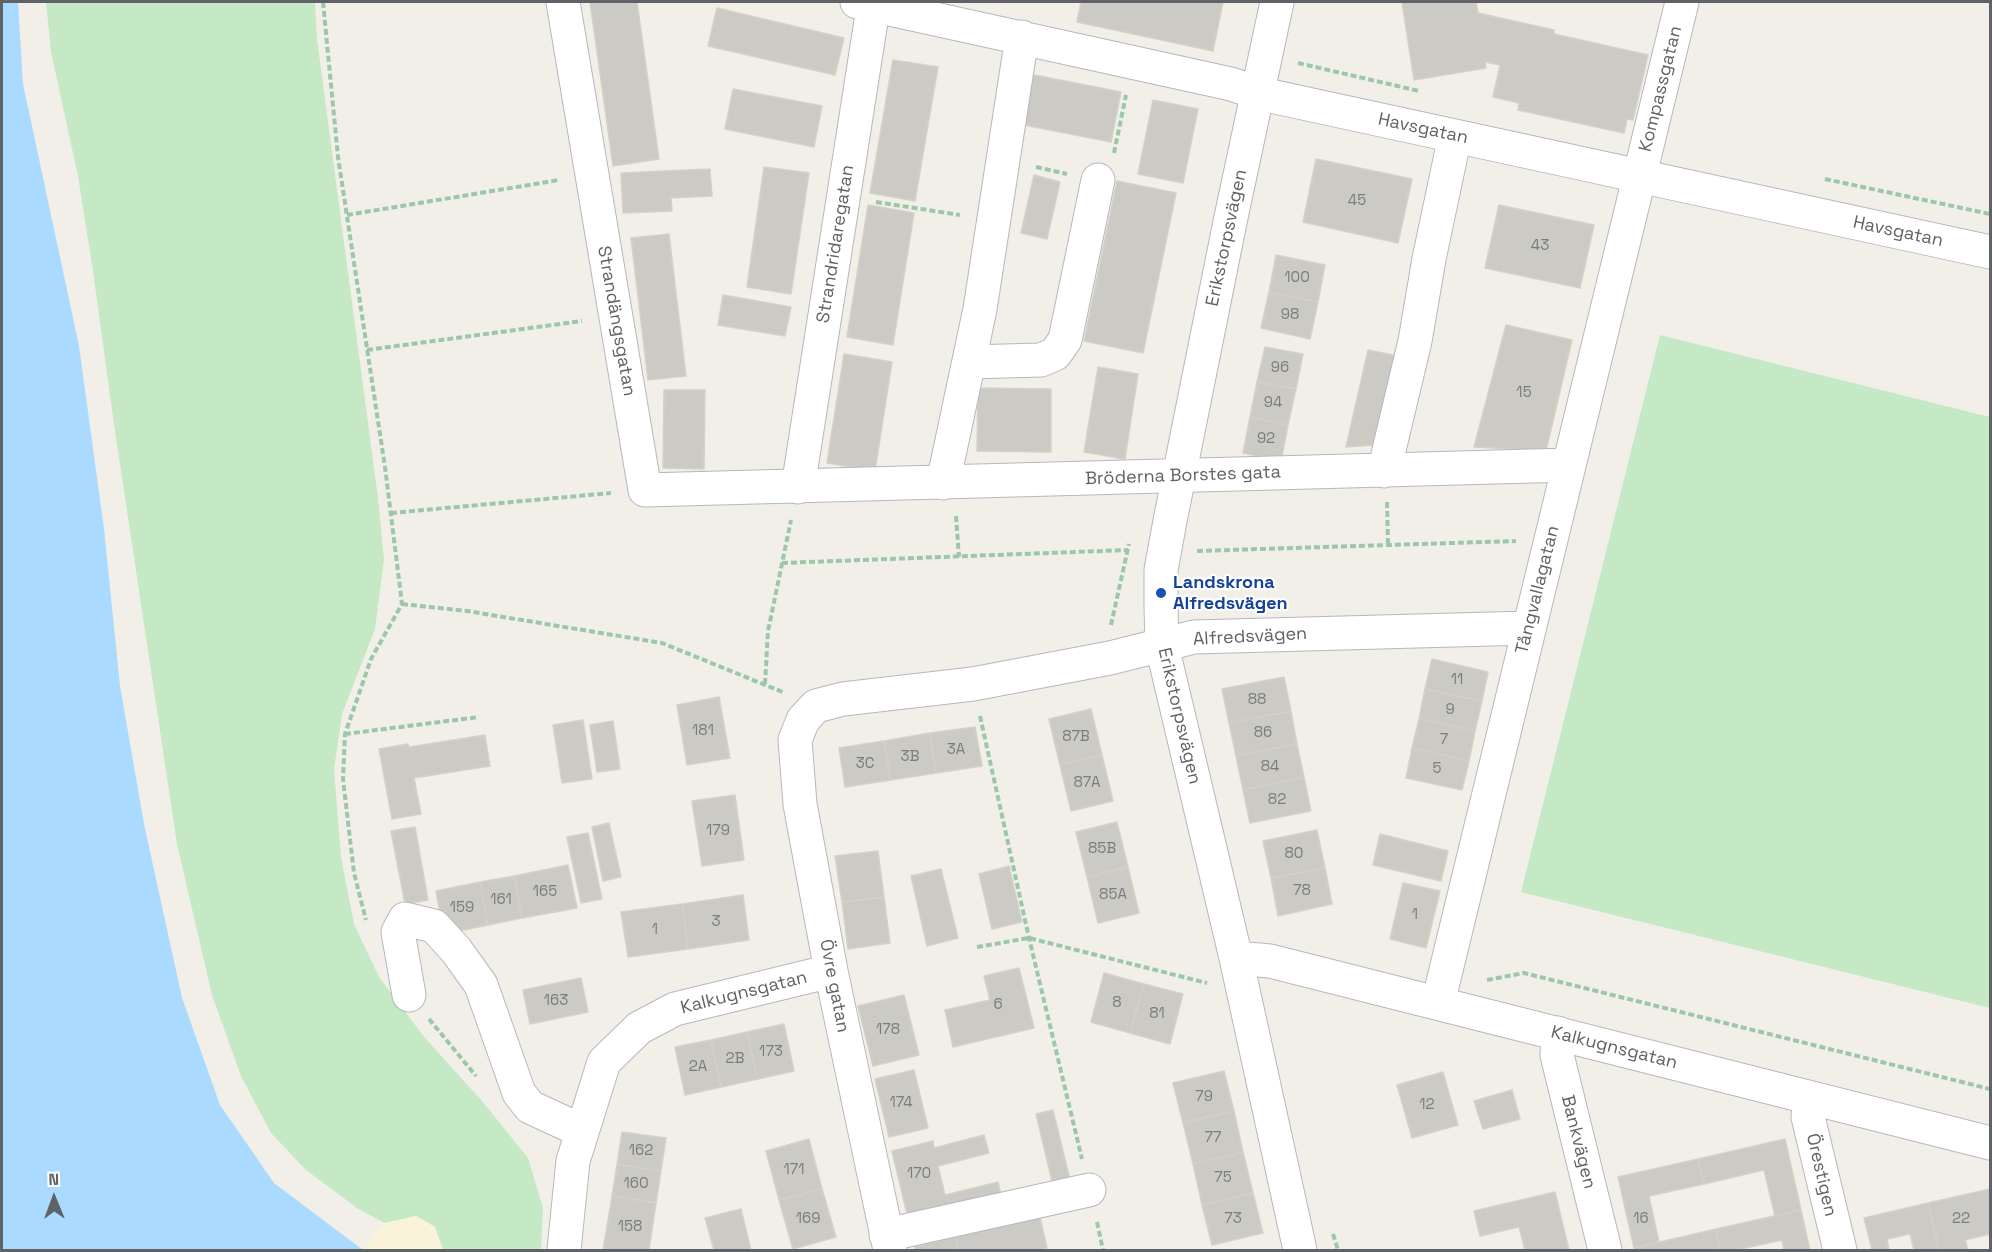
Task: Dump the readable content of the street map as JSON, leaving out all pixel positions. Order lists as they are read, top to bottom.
{
  "streets": {
    "street": [
      "Kompassgatan",
      "Havsgatan",
      "Erikstorpsvägen",
      "Strandridaregatan",
      "Strandängsgatan",
      "Bröderna Borstes gata",
      "Tångvallagatan",
      "Alfredsvägen",
      "Övre gatan",
      "Kalkugnsgatan",
      "Bankvägen",
      "Örestigen"
    ]
  },
  "crossings": [
    ["Kompassgatan", "Havsgatan"],
    ["Kompassgatan", "Tångvallagatan"],
    ["Havsgatan", "Erikstorpsvägen"],
    ["Havsgatan", "Strandridaregatan"],
    ["Havsgatan", "Tångvallagatan"],
    ["Erikstorpsvägen", "Bröderna Borstes gata"],
    ["Erikstorpsvägen", "Alfredsvägen"],
    ["Erikstorpsvägen", "Kalkugnsgatan"],
    ["Strandridaregatan", "Bröderna Borstes gata"],
    ["Bröderna Borstes gata", "Tångvallagatan"],
    ["Tångvallagatan", "Alfredsvägen"],
    ["Tångvallagatan", "Kalkugnsgatan"],
    ["Alfredsvägen", "Övre gatan"],
    ["Övre gatan", "Kalkugnsgatan"],
    ["Kalkugnsgatan", "Bankvägen"],
    ["Kalkugnsgatan", "Örestigen"]
  ],
  "places": ["Landskrona Alfredsvägen"],
  "house_numbers": [
    "45",
    "43",
    "100",
    "98",
    "96",
    "15",
    "94",
    "92",
    "11",
    "88",
    "9",
    "181",
    "86",
    "87B",
    "7",
    "3A",
    "3B",
    "3C",
    "84",
    "5",
    "87A",
    "82",
    "179",
    "85B",
    "80",
    "78",
    "165",
    "85A",
    "161",
    "159",
    "1",
    "3",
    "1",
    "163",
    "8",
    "6",
    "81",
    "178",
    "173",
    "2B",
    "2A",
    "79",
    "174",
    "12",
    "77",
    "162",
    "171",
    "170",
    "75",
    "160",
    "169",
    "73",
    "16",
    "22",
    "158"
  ],
  "north": "top"
}
